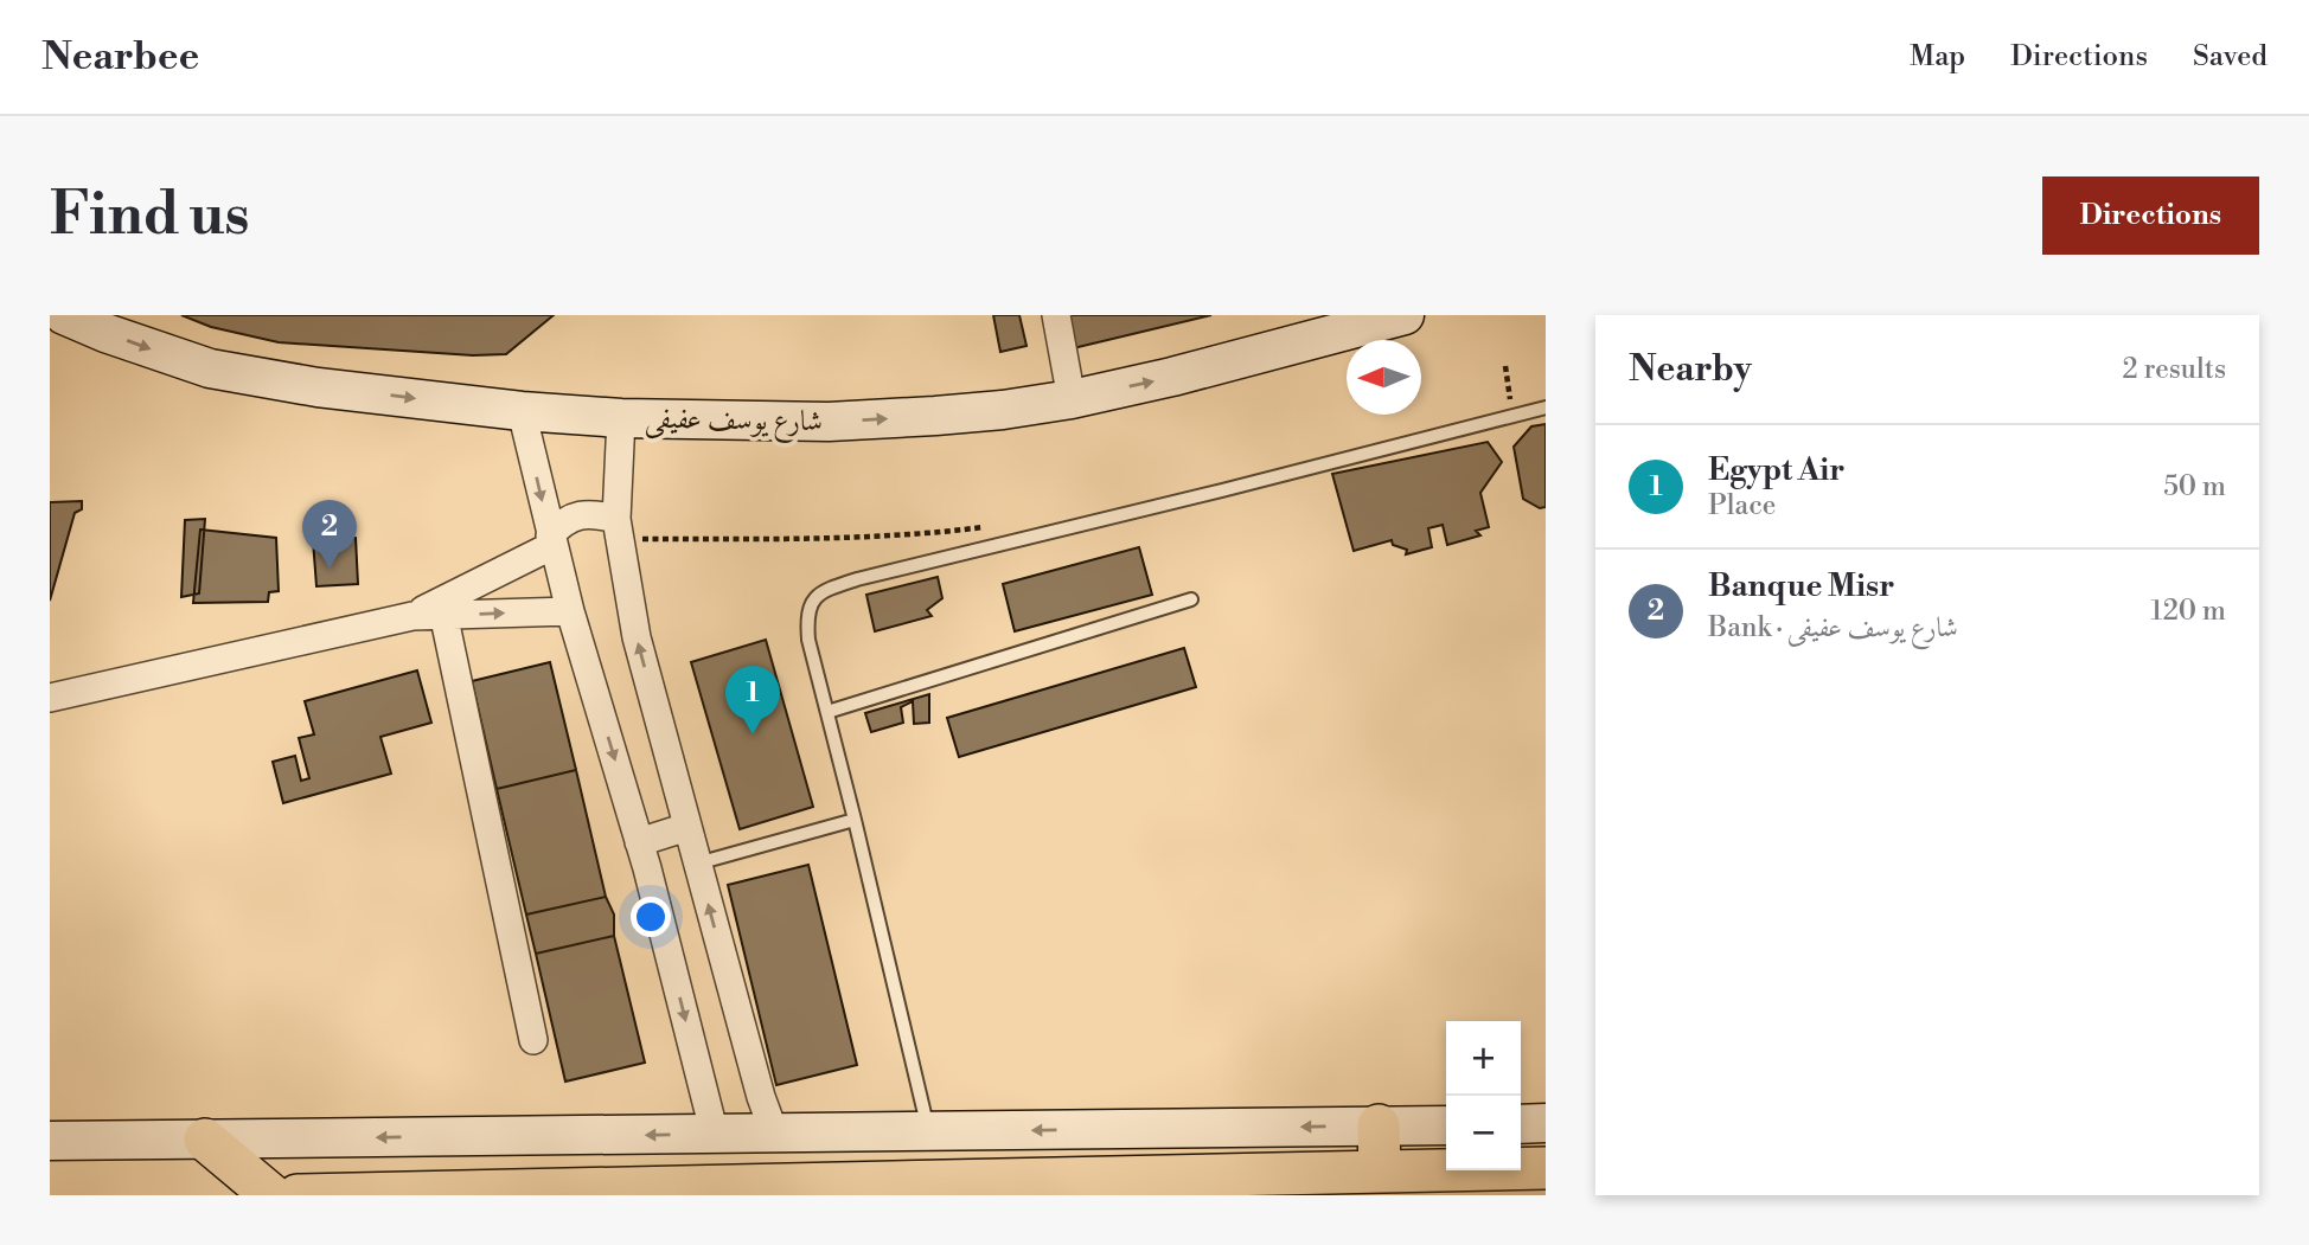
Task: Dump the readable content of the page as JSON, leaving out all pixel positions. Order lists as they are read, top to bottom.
{
  "streets": {
    "street": ["شارع يوسف عفيفى"]
  },
  "north": "left",
  "page": {
    "header": "Nearbee",
    "nav": ["Map", "Directions", "Saved"],
    "buttons": "Directions",
    "title": "Find us",
    "heading": ["Nearby", "2 results"],
    "list": [
      {
        "mark": "1",
        "name": "Egypt Air",
        "note": "Place",
        "value": "50 m"
      },
      {
        "mark": "2",
        "name": "Banque Misr",
        "note": "Bank · شارع يوسف عفيفى",
        "value": "120 m"
      }
    ],
    "pins": ["2", "1"],
    "map_buttons": ["+", "−"]
  }
}
